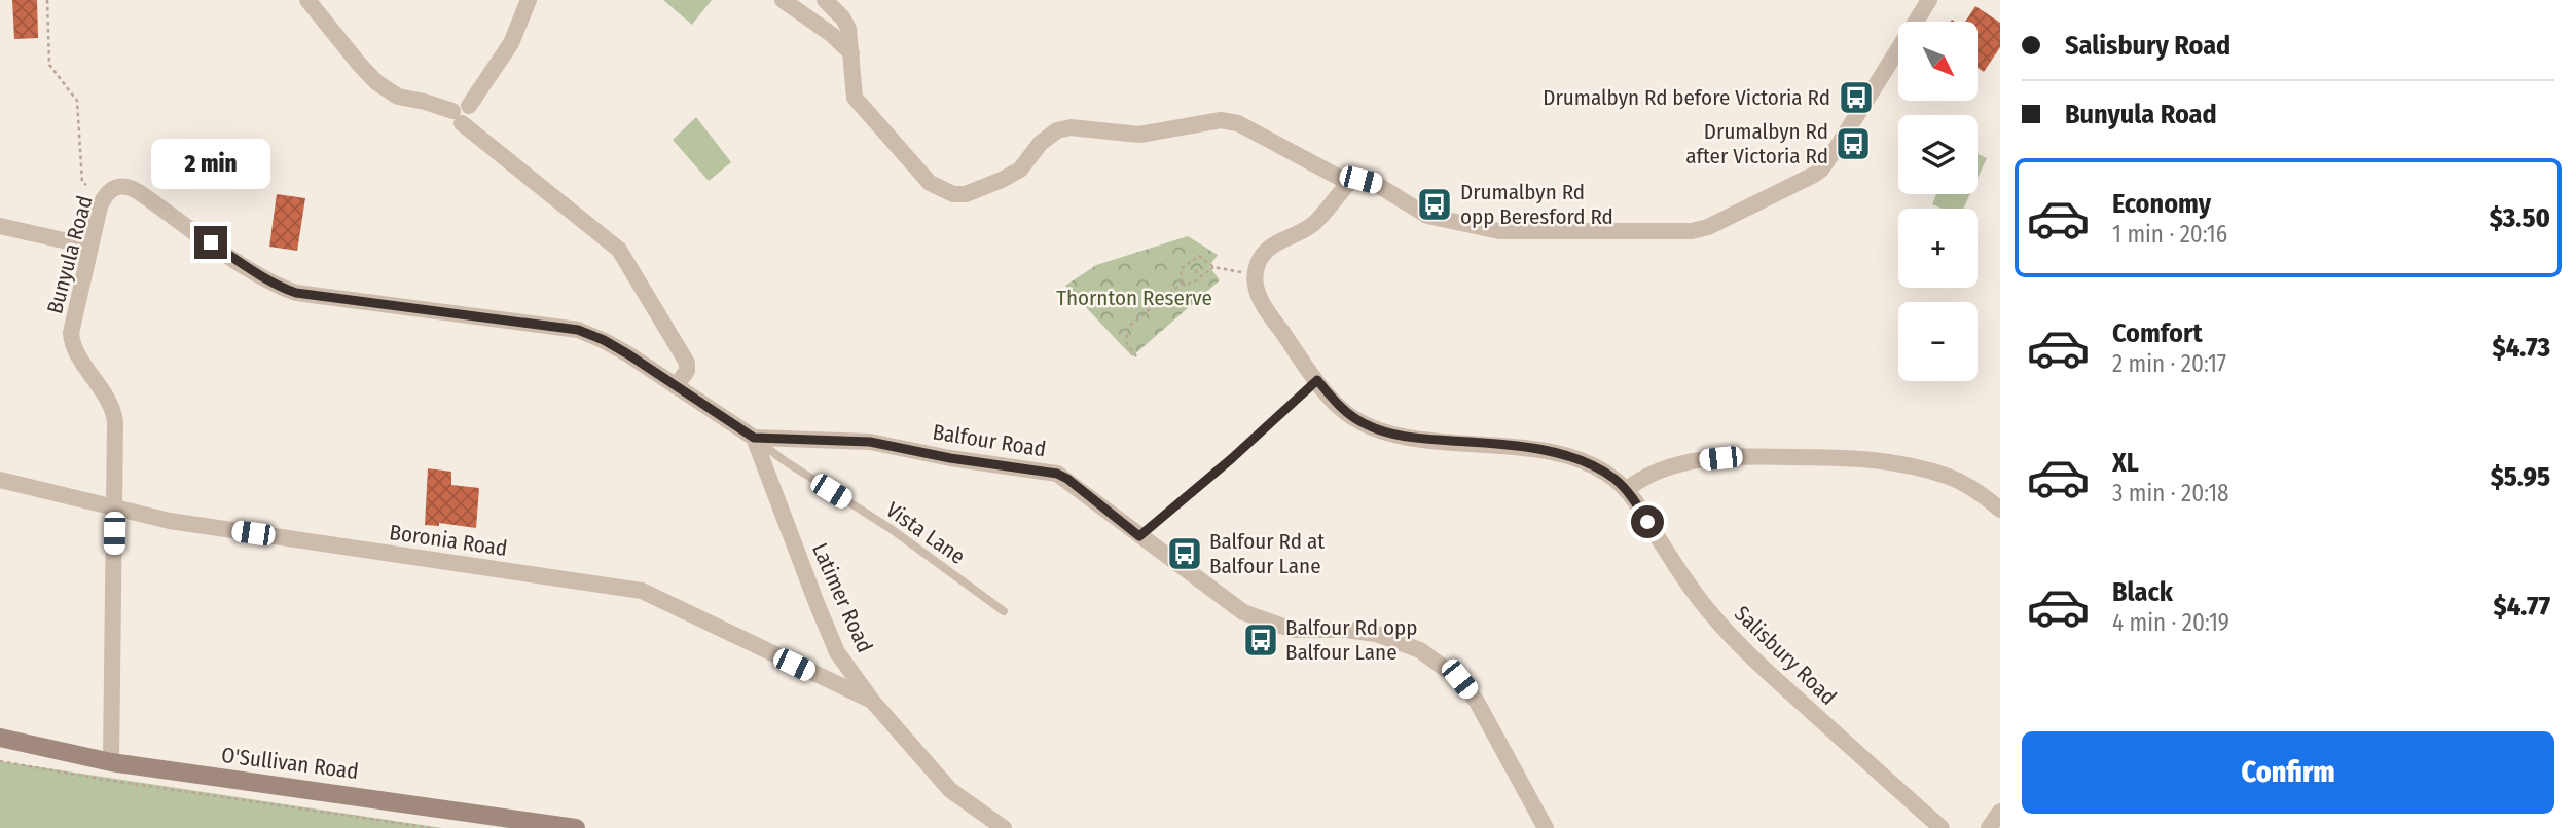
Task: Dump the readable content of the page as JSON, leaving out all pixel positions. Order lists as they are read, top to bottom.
{
  "streets": {
    "main road": ["O'Sullivan Road"],
    "street": [
      "Bunyula Road",
      "Balfour Road",
      "Boronia Road",
      "Latimer Road",
      "Salisbury Road"
    ],
    "lane": ["Vista Lane"]
  },
  "crossings": [
    ["Bunyula Road", "Boronia Road"],
    ["Bunyula Road", "O'Sullivan Road"],
    ["Balfour Road", "Vista Lane"],
    ["Balfour Road", "Latimer Road"],
    ["Vista Lane", "Latimer Road"],
    ["Boronia Road", "Latimer Road"]
  ],
  "parks": ["Thornton Reserve"],
  "places": {
    "bus stop": [
      "Drumalbyn Rd before Victoria Rd",
      "Drumalbyn Rd after Victoria Rd",
      "Drumalbyn Rd opp Beresford Rd",
      "Balfour Rd at Balfour Lane",
      "Balfour Rd opp Balfour Lane"
    ]
  },
  "north": "bottom right",
  "page": {
    "banner": ["Salisbury Road", "Bunyula Road"],
    "map_buttons": ["+", "−"],
    "bubble": "2 min",
    "list": [
      {
        "name": "Economy",
        "note": "1 min · 20:16",
        "value": "$3.50"
      },
      {
        "name": "Comfort",
        "note": "2 min · 20:17",
        "value": "$4.73"
      },
      {
        "name": "XL",
        "note": "3 min · 20:18",
        "value": "$5.95"
      },
      {
        "name": "Black",
        "note": "4 min · 20:19",
        "value": "$4.77"
      }
    ],
    "buttons": "Confirm"
  }
}
